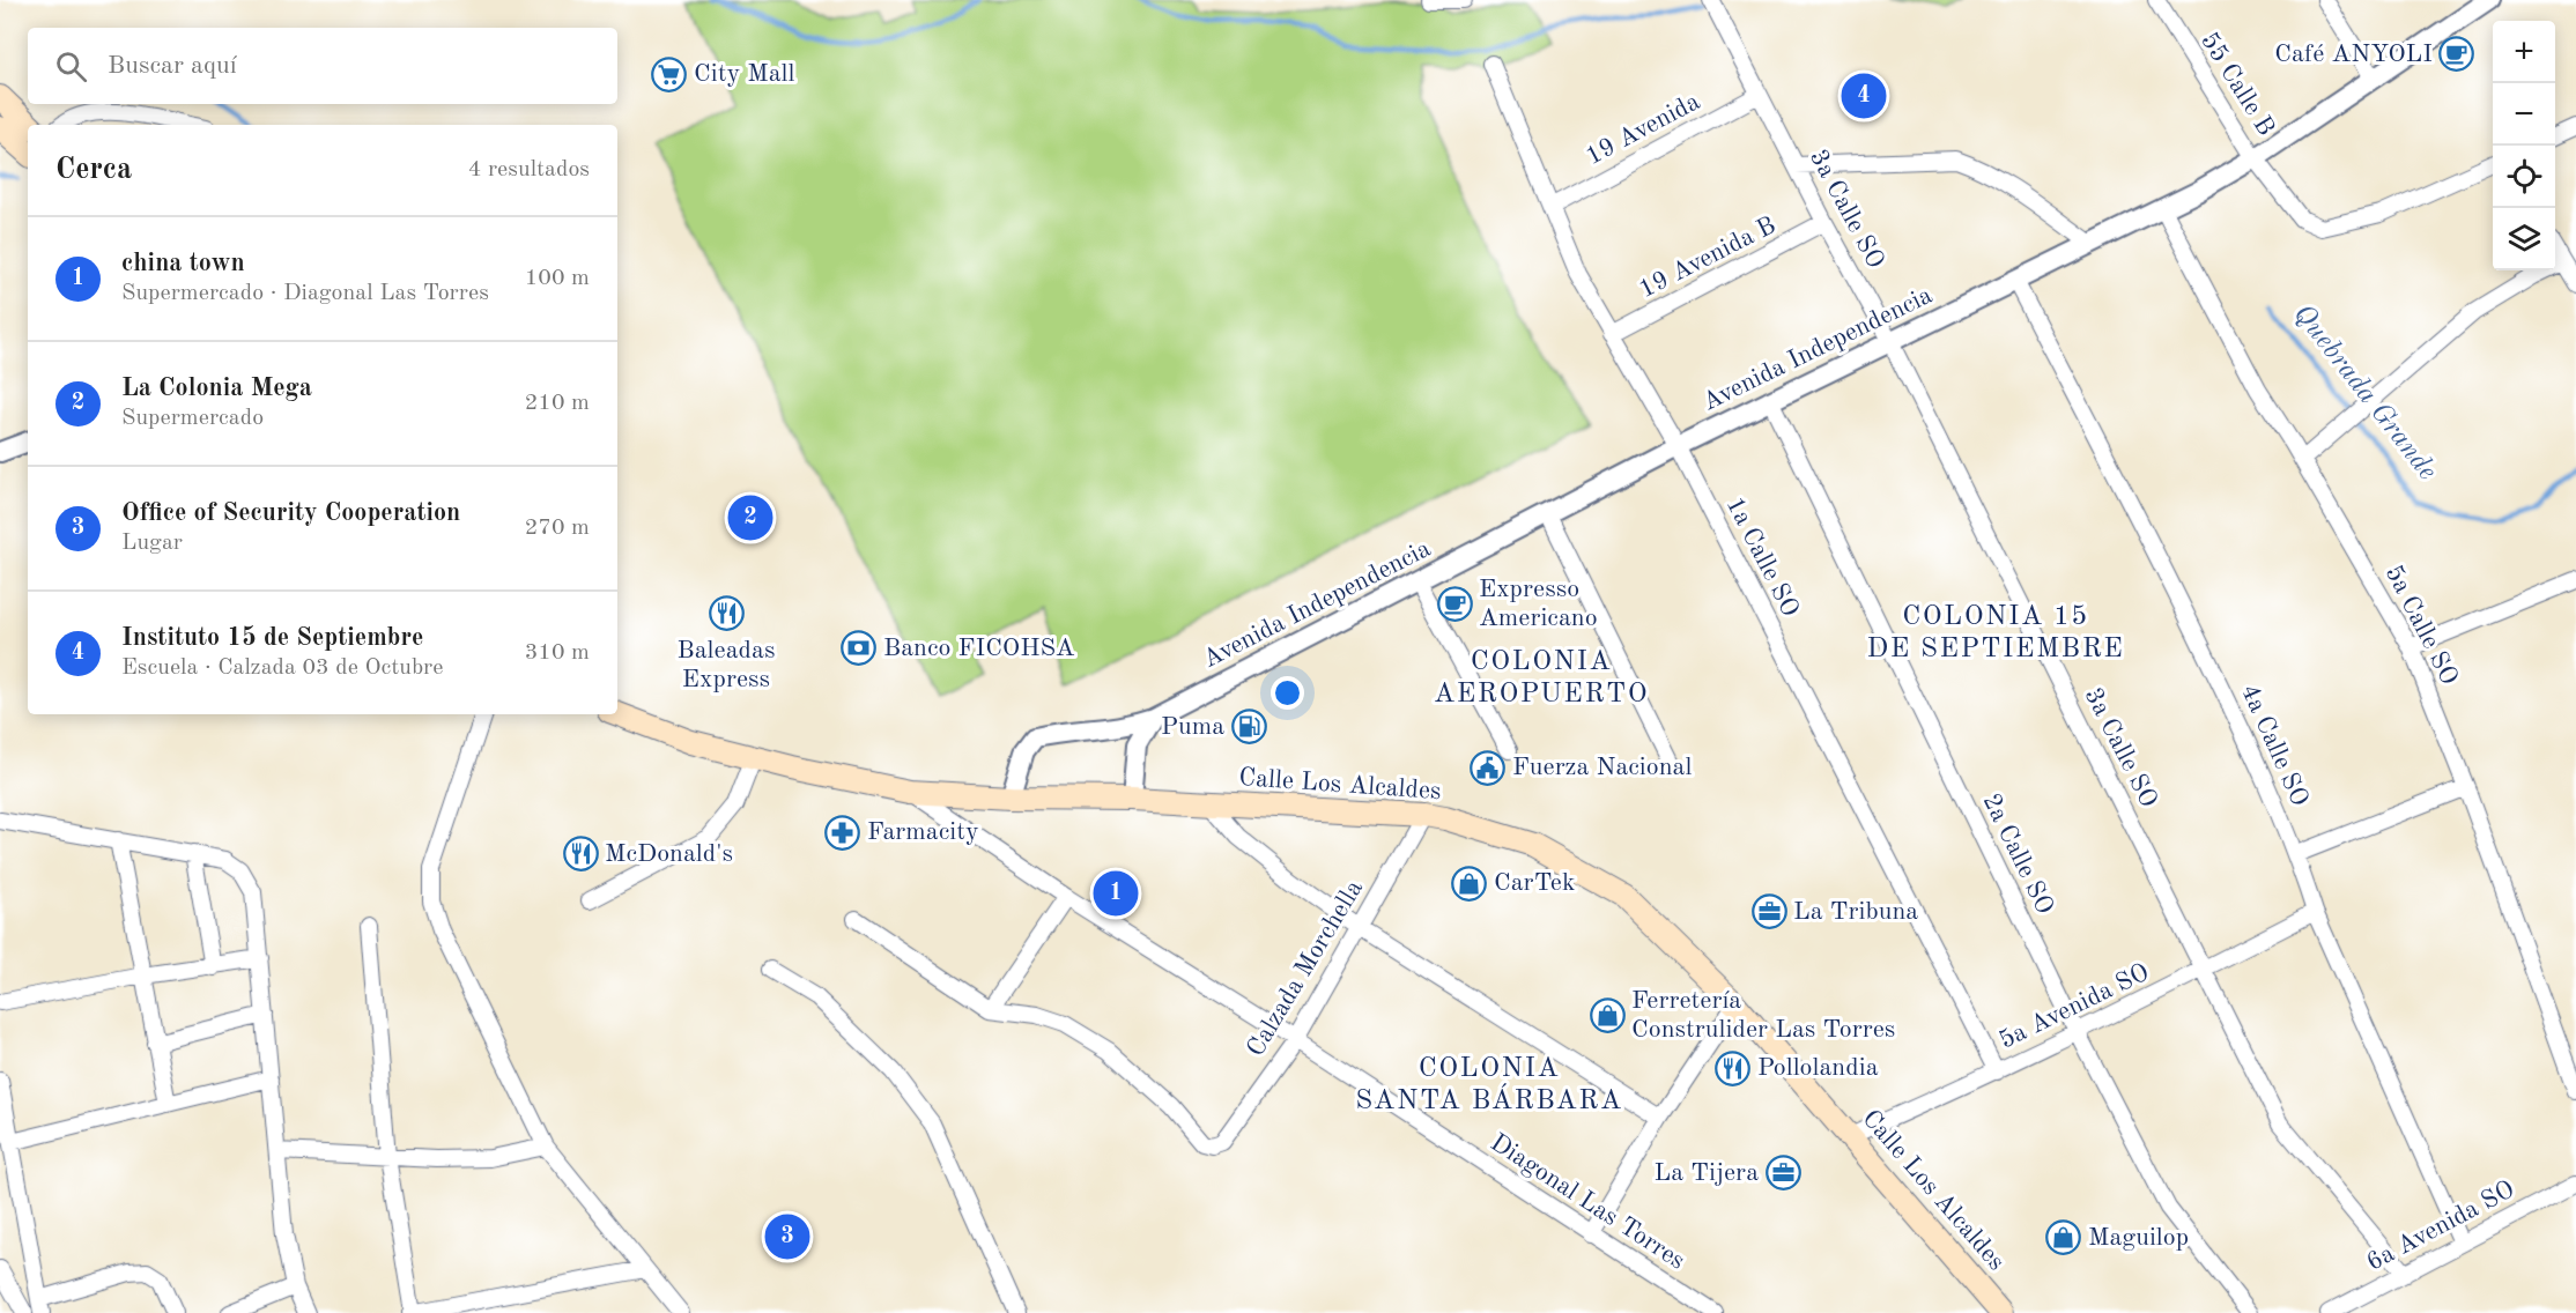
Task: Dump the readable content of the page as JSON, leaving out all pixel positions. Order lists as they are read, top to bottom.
{
  "streets": {
    "main road": ["Calle Los Alcaldes"],
    "street": [
      "55 Calle B",
      "19 Avenida",
      "3a Calle SO",
      "19 Avenida B",
      "Avenida Independencia",
      "1a Calle SO",
      "5a Calle SO",
      "4a Calle SO",
      "2a Calle SO",
      "Calzada Morchella",
      "5a Avenida SO",
      "Diagonal Las Torres",
      "6a Avenida SO"
    ]
  },
  "crossings": [
    ["55 Calle B", "Avenida Independencia"],
    ["19 Avenida", "3a Calle SO"],
    ["19 Avenida", "1a Calle SO"],
    ["3a Calle SO", "19 Avenida B"],
    ["3a Calle SO", "Avenida Independencia"],
    ["3a Calle SO", "5a Avenida SO"],
    ["3a Calle SO", "6a Avenida SO"],
    ["19 Avenida B", "1a Calle SO"],
    ["Avenida Independencia", "1a Calle SO"],
    ["Avenida Independencia", "5a Calle SO"],
    ["Avenida Independencia", "4a Calle SO"],
    ["Avenida Independencia", "Calle Los Alcaldes"],
    ["Avenida Independencia", "2a Calle SO"],
    ["1a Calle SO", "5a Avenida SO"],
    ["4a Calle SO", "5a Avenida SO"],
    ["4a Calle SO", "6a Avenida SO"],
    ["Calle Los Alcaldes", "Calzada Morchella"],
    ["Calle Los Alcaldes", "5a Avenida SO"],
    ["Calle Los Alcaldes", "Diagonal Las Torres"],
    ["2a Calle SO", "5a Avenida SO"],
    ["Calzada Morchella", "Diagonal Las Torres"]
  ],
  "districts": ["COLONIA 15 DE SEPTIEMBRE", "COLONIA AEROPUERTO", "COLONIA SANTA BÁRBARA"],
  "water": ["Quebrada Grande"],
  "places": {
    "cafe": ["Café ANYOLI", "Expresso Americano"],
    "supermarket": ["City Mall"],
    "restaurant": ["Baleadas Express", "McDonald's", "Pollolandia"],
    "bank": ["Banco FICOHSA"],
    "fuel station": ["Puma"],
    "public building": ["Fuerza Nacional"],
    "pharmacy": ["Farmacity"],
    "shop": ["CarTek", "Ferretería Construlider Las Torres", "Maguilop"],
    "office": ["La Tribuna", "La Tijera"]
  },
  "page": {
    "map_buttons": ["+", "−"],
    "search": "Buscar aquí",
    "pins": [
      "4",
      "2",
      "1",
      "3"
    ],
    "heading": ["Cerca", "4 resultados"],
    "list": [
      {
        "mark": "1",
        "name": "china town",
        "note": "Supermercado · Diagonal Las Torres",
        "value": "100 m"
      },
      {
        "mark": "2",
        "name": "La Colonia Mega",
        "note": "Supermercado",
        "value": "210 m"
      },
      {
        "mark": "3",
        "name": "Office of Security Cooperation",
        "note": "Lugar",
        "value": "270 m"
      },
      {
        "mark": "4",
        "name": "Instituto 15 de Septiembre",
        "note": "Escuela · Calzada 03 de Octubre",
        "value": "310 m"
      }
    ]
  }
}
